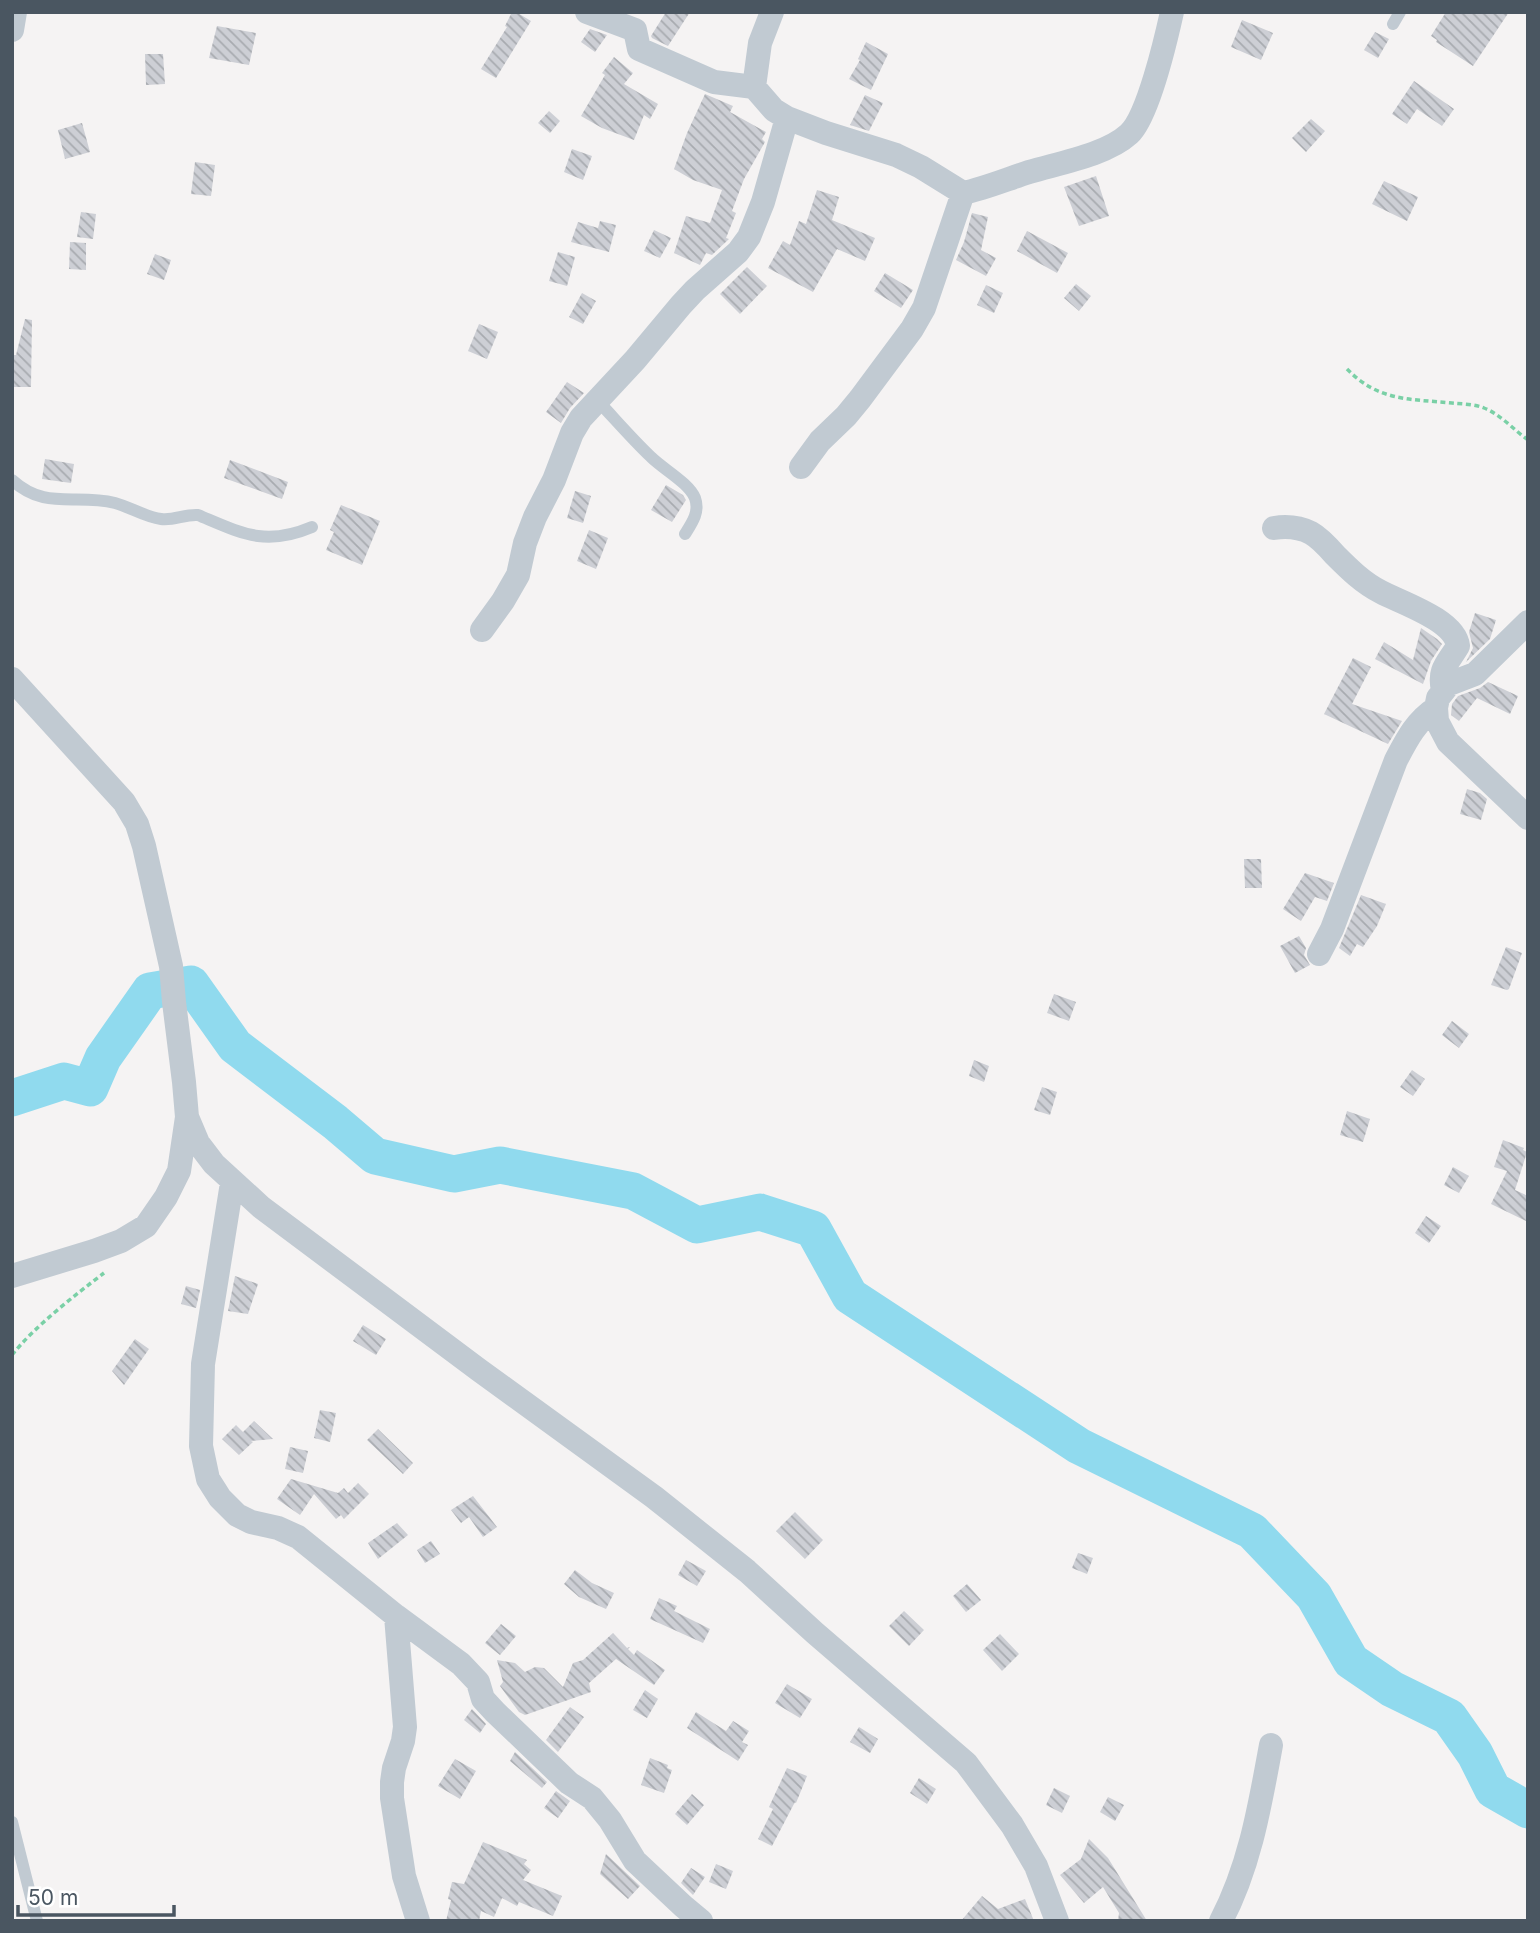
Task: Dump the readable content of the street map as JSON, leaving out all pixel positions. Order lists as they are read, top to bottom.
{
  "scale_bar": "50 m"
}
